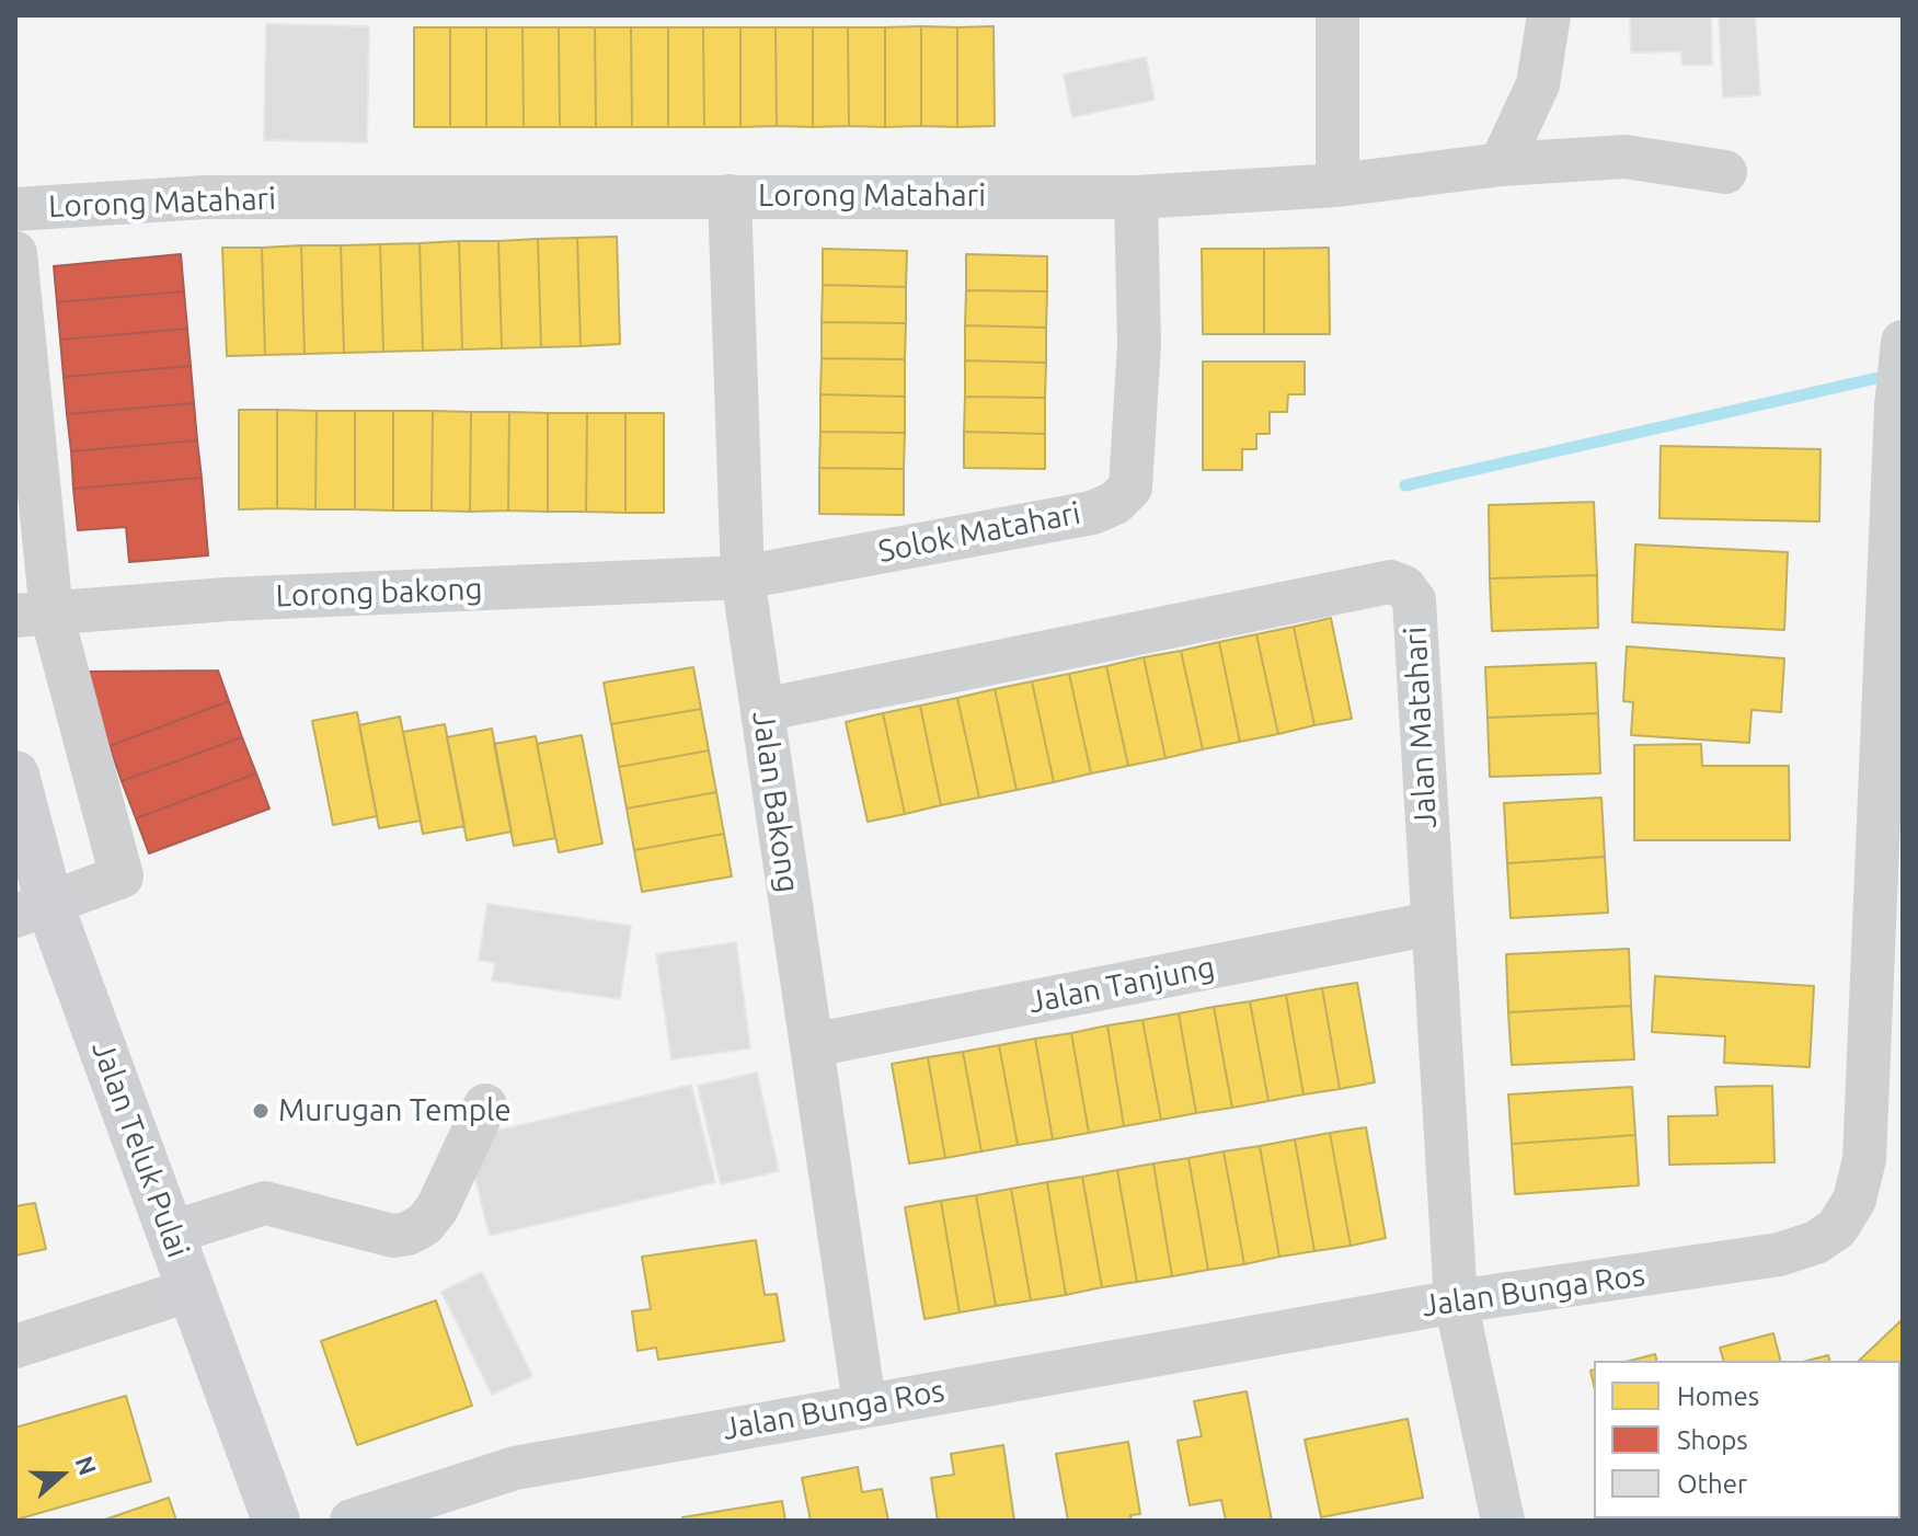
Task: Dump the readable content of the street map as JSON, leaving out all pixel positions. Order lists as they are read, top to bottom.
{
  "streets": {
    "main road": ["Jalan Teluk Pulai"],
    "street": [
      "Lorong Matahari",
      "Solok Matahari",
      "Lorong bakong",
      "Jalan Matahari",
      "Jalan Bakong",
      "Jalan Tanjung",
      "Jalan Bunga Ros"
    ]
  },
  "crossings": [
    ["Lorong Matahari", "Solok Matahari"],
    ["Lorong Matahari", "Jalan Bakong"],
    ["Solok Matahari", "Lorong bakong"],
    ["Solok Matahari", "Jalan Bakong"],
    ["Lorong bakong", "Jalan Bakong"],
    ["Jalan Matahari", "Jalan Bakong"],
    ["Jalan Matahari", "Jalan Tanjung"],
    ["Jalan Matahari", "Jalan Bunga Ros"],
    ["Jalan Bakong", "Jalan Tanjung"],
    ["Jalan Bakong", "Jalan Bunga Ros"]
  ],
  "places": ["Murugan Temple"],
  "legend": ["Homes", "Shops", "Other"],
  "north": "right"
}
